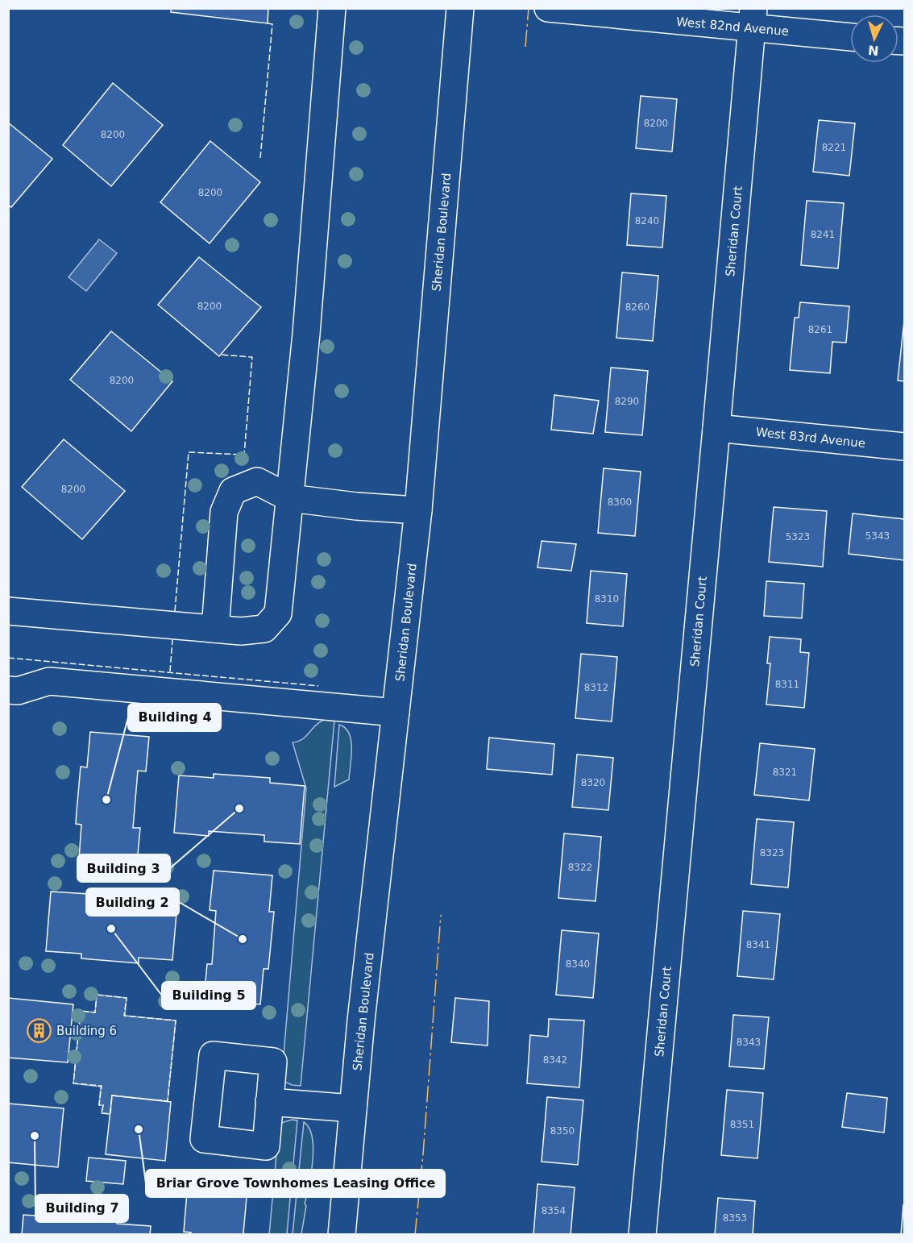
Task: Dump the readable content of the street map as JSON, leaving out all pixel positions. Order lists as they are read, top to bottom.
{
  "streets": {
    "street": [
      "West 82nd Avenue",
      "Sheridan Court",
      "Sheridan Boulevard",
      "West 83rd Avenue"
    ]
  },
  "crossings": [
    ["West 82nd Avenue", "Sheridan Court"],
    ["Sheridan Court", "West 83rd Avenue"]
  ],
  "places": {
    "other": [
      "Building 4",
      "Building 3",
      "Building 5",
      "Building 2",
      "Briar Grove Townhomes Leasing Office",
      "Building 7"
    ],
    "building": ["Building 6"]
  },
  "house_numbers": [
    "8200",
    "8200",
    "8221",
    "8200",
    "8240",
    "8241",
    "8200",
    "8260",
    "8261",
    "8200",
    "8290",
    "8200",
    "8300",
    "5343",
    "5323",
    "8310",
    "8311",
    "8312",
    "8321",
    "8320",
    "8323",
    "8322",
    "8341",
    "8340",
    "8343",
    "8342",
    "8351",
    "8350",
    "8354",
    "8353"
  ],
  "north": "bottom"
}
